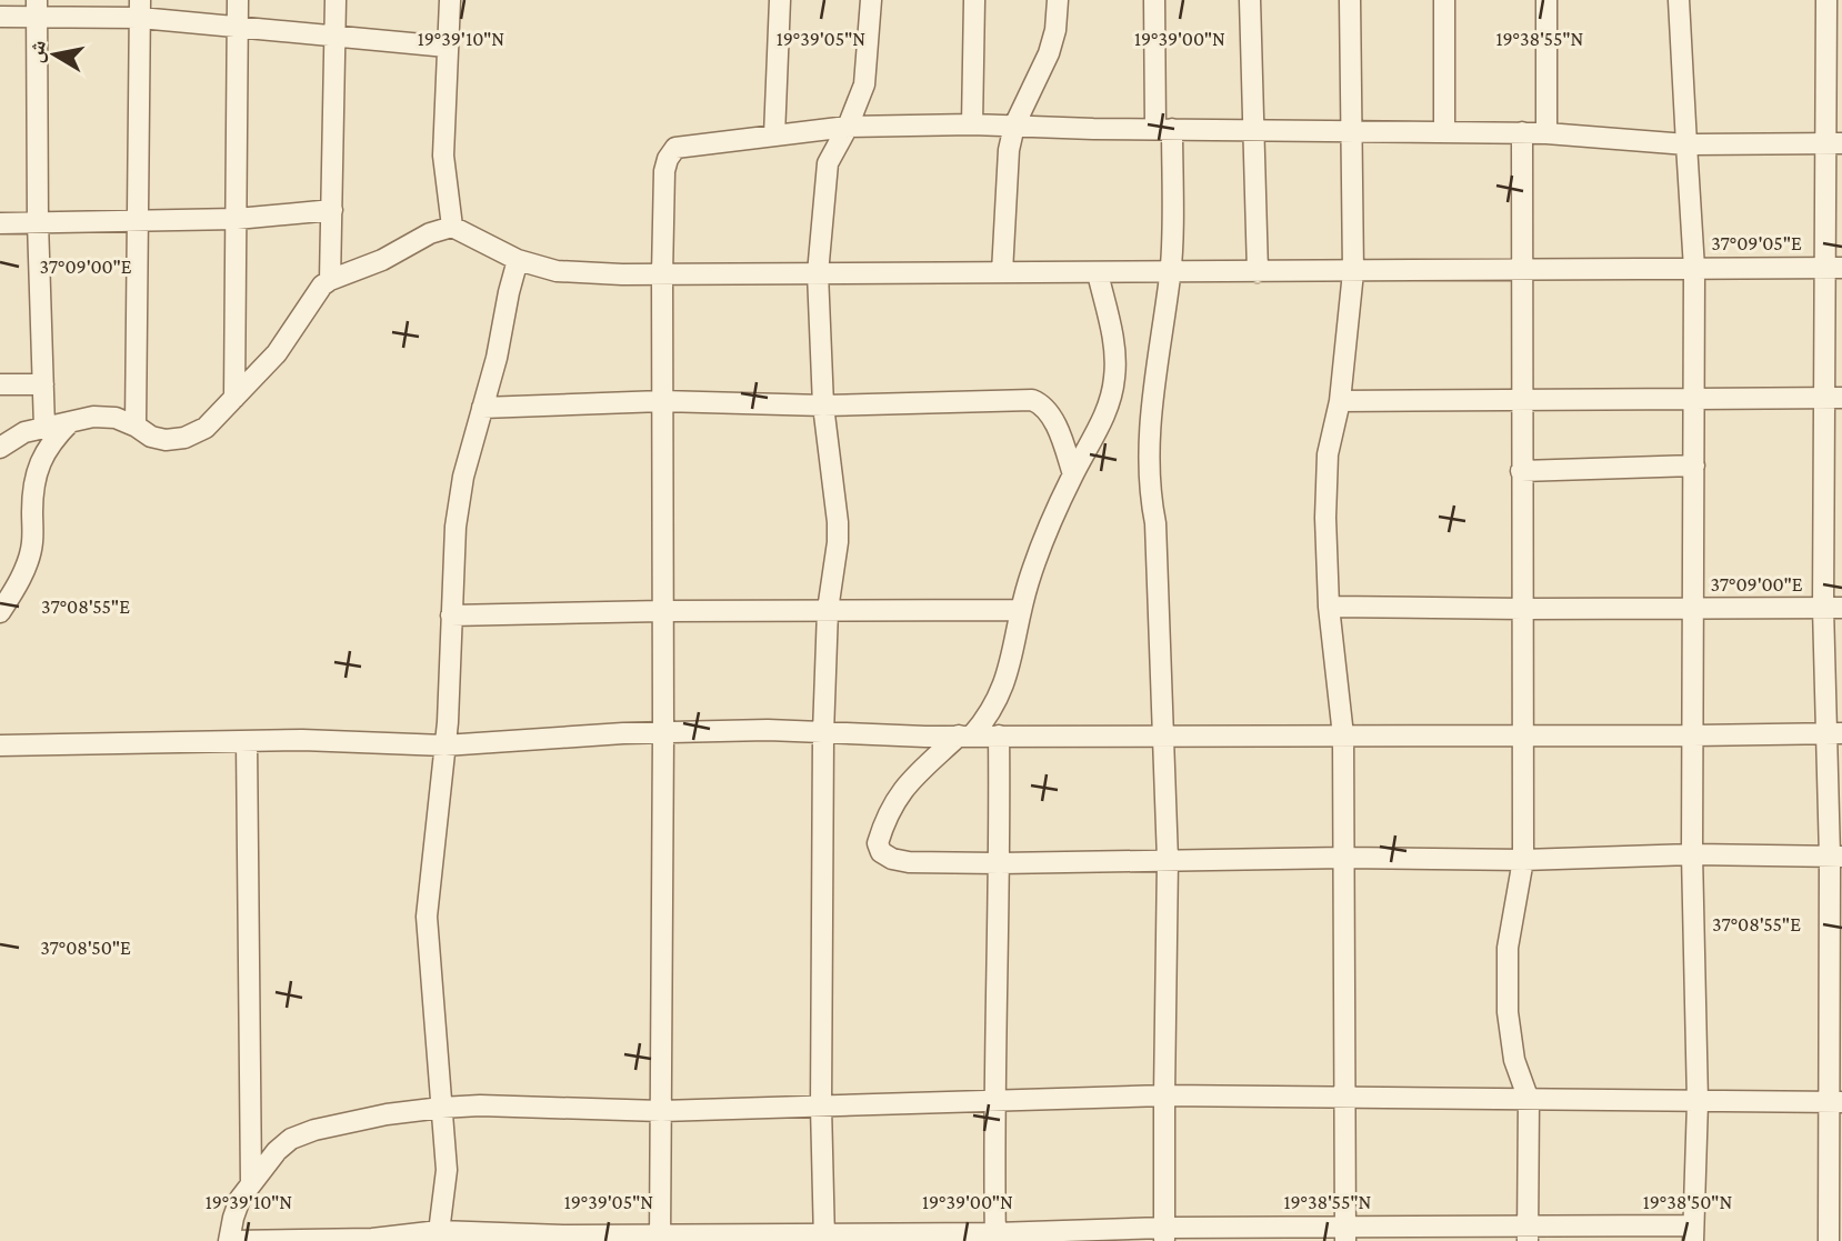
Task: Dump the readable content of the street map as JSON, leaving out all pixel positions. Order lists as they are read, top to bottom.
{
  "north": "left",
  "coordinates": [
    "19°39'10\"N",
    "19°39'05\"N",
    "19°39'00\"N",
    "19°38'55\"N",
    "37°09'05\"E",
    "37°09'00\"E",
    "37°08'55\"E",
    "37°08'50\"E",
    "19°38'50\"N"
  ]
}
